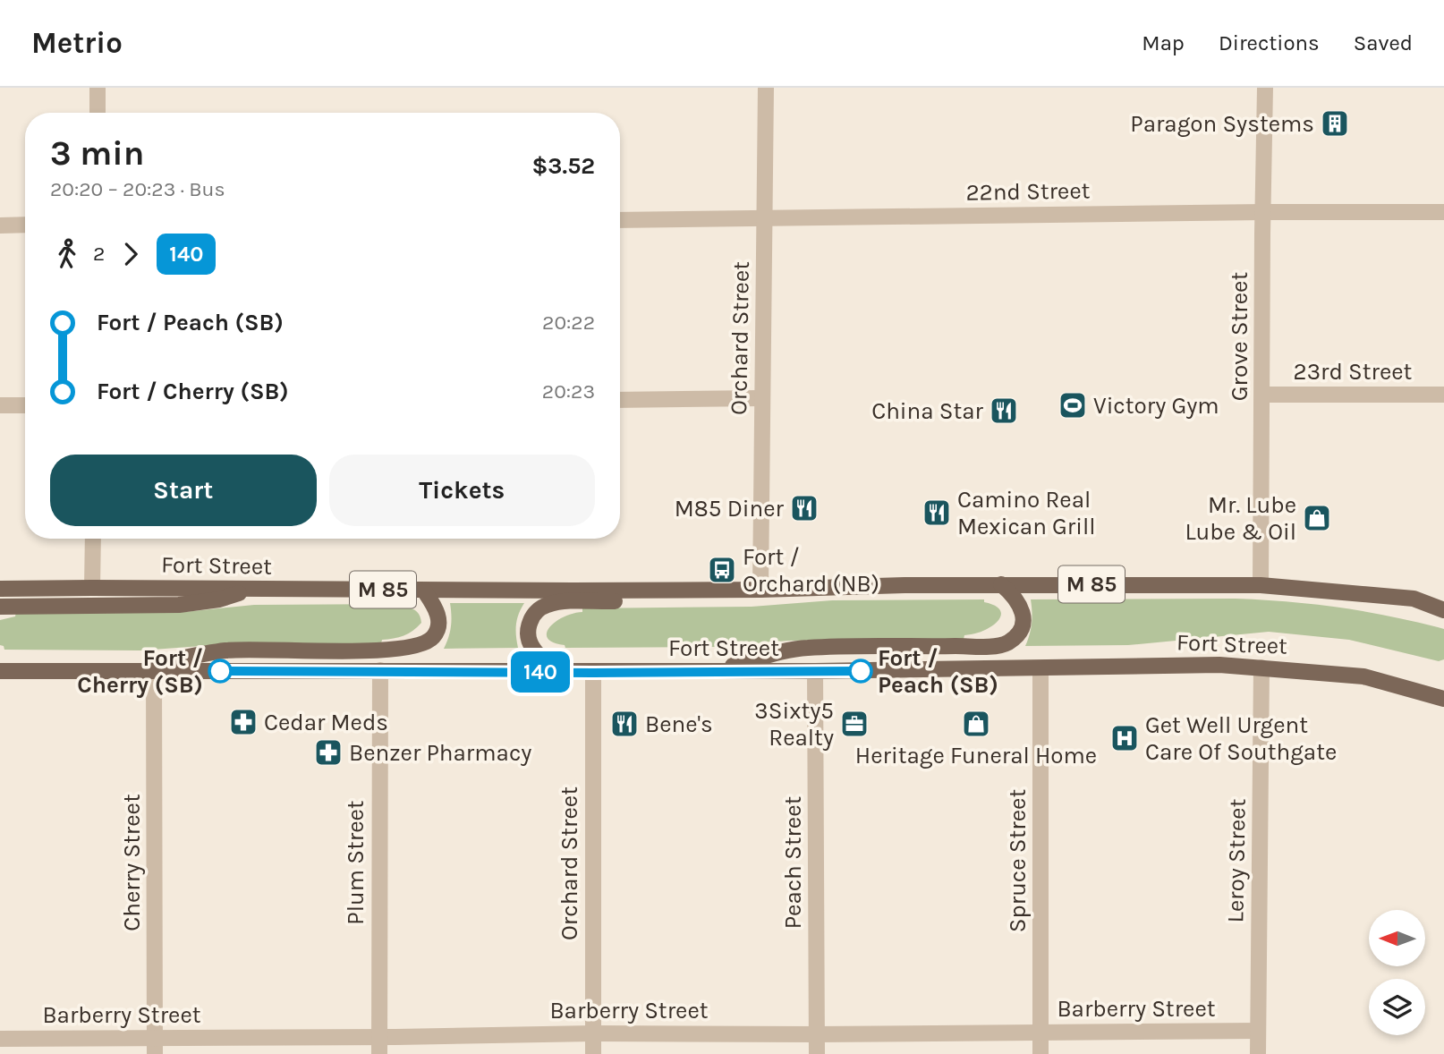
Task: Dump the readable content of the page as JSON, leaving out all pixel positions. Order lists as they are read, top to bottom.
{
  "streets": {
    "main road": ["Fort Street", "M 85"],
    "street": [
      "22nd Street",
      "Grove Street",
      "Orchard Street",
      "23rd Street",
      "Spruce Street",
      "Leroy Street",
      "Cherry Street",
      "Plum Street",
      "Peach Street",
      "Barberry Street"
    ]
  },
  "crossings": [
    ["22nd Street", "Grove Street"],
    ["22nd Street", "Orchard Street"],
    ["Grove Street", "23rd Street"],
    ["Grove Street", "Fort Street"],
    ["Orchard Street", "Fort Street"],
    ["Orchard Street", "Barberry Street"],
    ["Fort Street", "Spruce Street"],
    ["Fort Street", "Leroy Street"],
    ["Fort Street", "Cherry Street"],
    ["Fort Street", "Plum Street"],
    ["Fort Street", "Peach Street"],
    ["Spruce Street", "Barberry Street"],
    ["Leroy Street", "Barberry Street"],
    ["Cherry Street", "Barberry Street"],
    ["Plum Street", "Barberry Street"],
    ["Peach Street", "Barberry Street"]
  ],
  "places": {
    "building": ["Paragon Systems"],
    "sports": ["Victory Gym"],
    "restaurant": [
      "China Star",
      "M85 Diner",
      "Camino Real Mexican Grill",
      "Bene's"
    ],
    "shop": ["Mr. Lube Lube & Oil", "Heritage Funeral Home"],
    "bus stop": ["Fort / Orchard (NB)"],
    "other": ["Fort / Cherry (SB)", "Fort / Peach (SB)"],
    "pharmacy": ["Cedar Meds", "Benzer Pharmacy"],
    "office": ["3Sixty5 Realty"],
    "hospital": ["Get Well Urgent Care Of Southgate"]
  },
  "lines": ["bus line 140"],
  "north": "left",
  "page": {
    "header": "Metrio",
    "nav": ["Map", "Directions", "Saved"],
    "on_map": "140",
    "heading": ["3 min", "20:20 – 20:23 · Bus", "$3.52"],
    "legs": ["2", "140"],
    "list": [
      {
        "name": "Fort / Peach (SB)",
        "value": "20:22"
      },
      {
        "name": "Fort / Cherry (SB)",
        "value": "20:23"
      }
    ],
    "buttons": ["Start", "Tickets"]
  }
}
